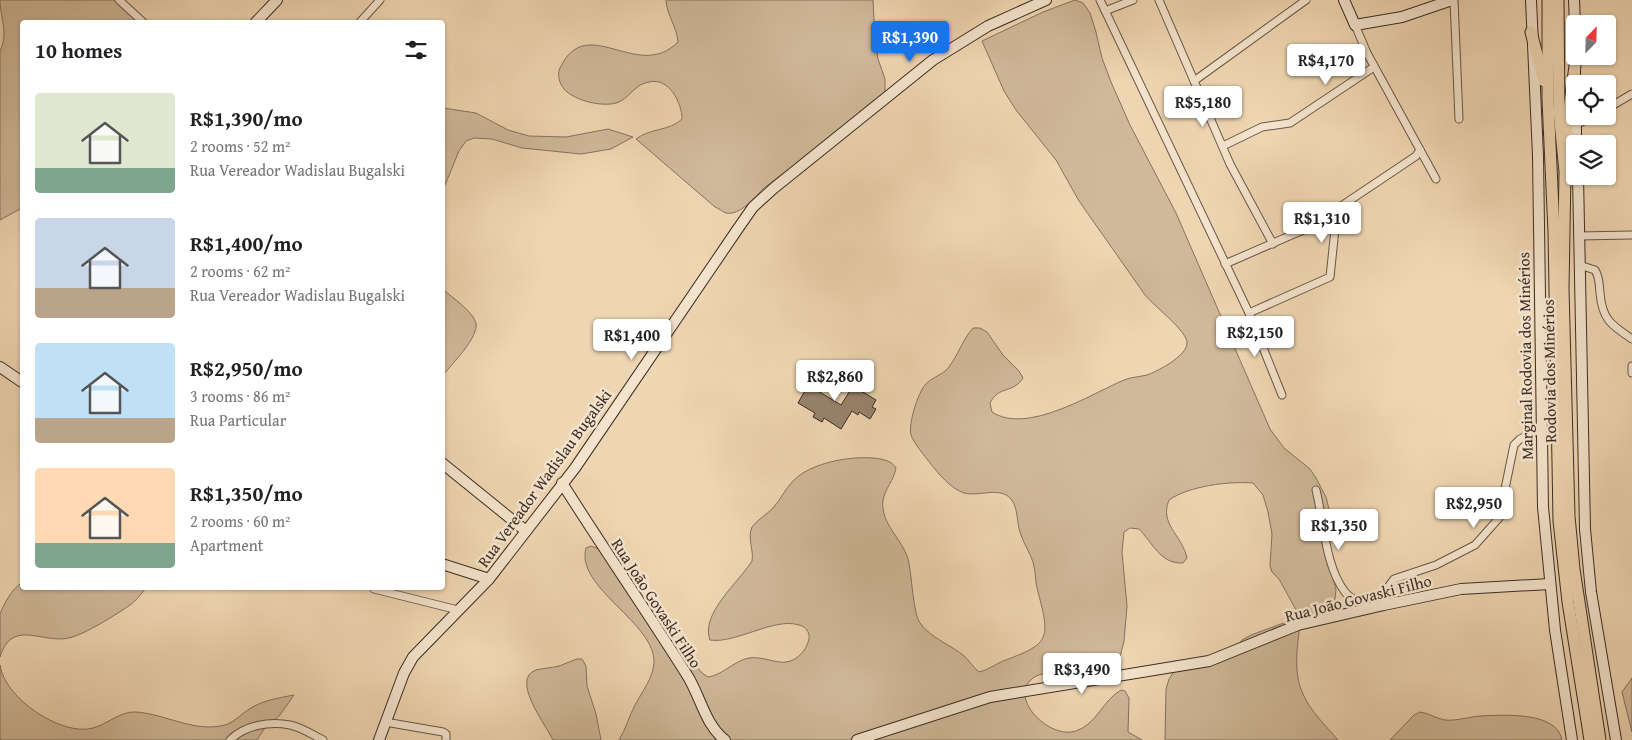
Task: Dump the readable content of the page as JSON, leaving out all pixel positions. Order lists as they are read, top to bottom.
{
  "streets": {
    "main road": [
      "Marginal Rodovia dos Minérios",
      "Rodovia dos Minérios",
      "Rua Vereador Wadislau Bugalski",
      "Rua João Govaski Filho"
    ]
  },
  "crossings": [
    ["Marginal Rodovia dos Minérios", "Rua João Govaski Filho"],
    ["Rua Vereador Wadislau Bugalski", "Rua João Govaski Filho"]
  ],
  "north": "top right",
  "page": {
    "heading": "10 homes",
    "price": [
      "R$1,390",
      "R$4,170",
      "R$5,180",
      "R$1,310",
      "R$2,150",
      "R$1,400",
      "R$2,860",
      "R$2,950",
      "R$1,350",
      "R$3,490"
    ],
    "list": [
      {
        "name": "R$1,390/mo",
        "note": "2 rooms · 52 m² · Rua Vereador Wadislau Bugalski"
      },
      {
        "name": "R$1,400/mo",
        "note": "2 rooms · 62 m² · Rua Vereador Wadislau Bugalski"
      },
      {
        "name": "R$2,950/mo",
        "note": "3 rooms · 86 m² · Rua Particular"
      },
      {
        "name": "R$1,350/mo",
        "note": "2 rooms · 60 m² · Apartment"
      }
    ]
  }
}
